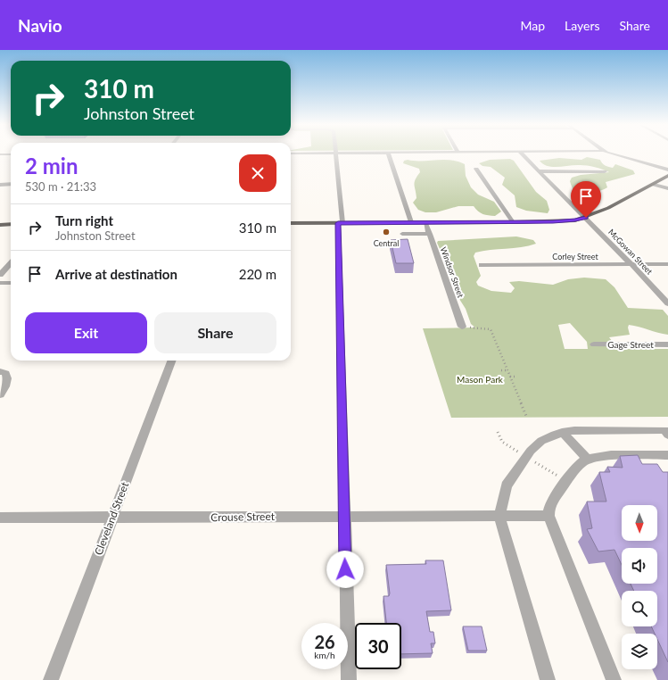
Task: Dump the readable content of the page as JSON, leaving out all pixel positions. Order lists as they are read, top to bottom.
{
  "streets": {
    "street": [
      "McGowan Street",
      "Corley Street",
      "Windsor Street",
      "Gage Street",
      "Crouse Street",
      "Cleveland Street"
    ]
  },
  "crossings": [
    ["McGowan Street", "Corley Street"],
    ["Crouse Street", "Cleveland Street"]
  ],
  "parks": ["Mason Park"],
  "places": ["Central"],
  "north": "bottom",
  "page": {
    "header": "Navio",
    "nav": ["Map", "Layers", "Share"],
    "turn": ["310 m", "Johnston Street"],
    "heading": ["2 min", "530 m · 21:33"],
    "list": [
      {
        "name": "Turn right",
        "note": "Johnston Street",
        "value": "310 m"
      },
      {
        "name": "Arrive at destination",
        "value": "220 m"
      }
    ],
    "buttons": ["Exit", "Share"],
    "speed": "26 km/h",
    "limit": "30"
  }
}
